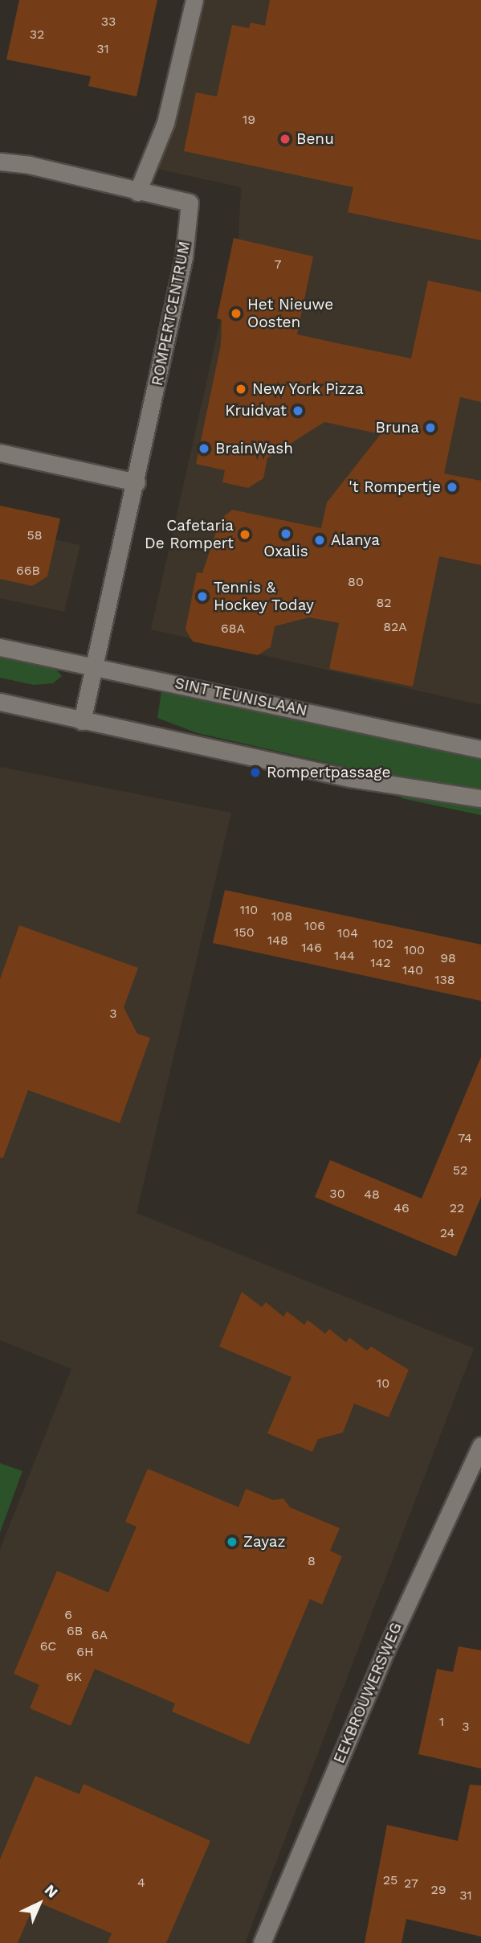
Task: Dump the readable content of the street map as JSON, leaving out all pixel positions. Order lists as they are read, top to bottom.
{
  "streets": {
    "street": ["ROMPERTCENTRUM", "SINT TEUNISLAAN", "EEKBROUWERSWEG"]
  },
  "crossings": [
    ["ROMPERTCENTRUM", "SINT TEUNISLAAN"]
  ],
  "places": [
    "Benu",
    "Het Nieuwe Oosten",
    "New York Pizza",
    "Kruidvat",
    "Bruna",
    "BrainWash",
    "'t Rompertje",
    "Oxalis",
    "Cafetaria De Rompert",
    "Alanya",
    "Tennis & Hockey Today",
    "Rompertpassage",
    "Zayaz"
  ],
  "house_numbers": [
    "33",
    "32",
    "31",
    "19",
    "7",
    "58",
    "66B",
    "80",
    "82",
    "82A",
    "68A",
    "110",
    "108",
    "106",
    "150",
    "104",
    "148",
    "102",
    "146",
    "100",
    "144",
    "98",
    "142",
    "140",
    "138",
    "3",
    "74",
    "52",
    "30",
    "48",
    "46",
    "22",
    "24",
    "10",
    "8",
    "6",
    "6B",
    "6A",
    "6C",
    "6H",
    "6K",
    "1",
    "3",
    "25",
    "4",
    "27",
    "29",
    "31"
  ],
  "north": "top right"
}
